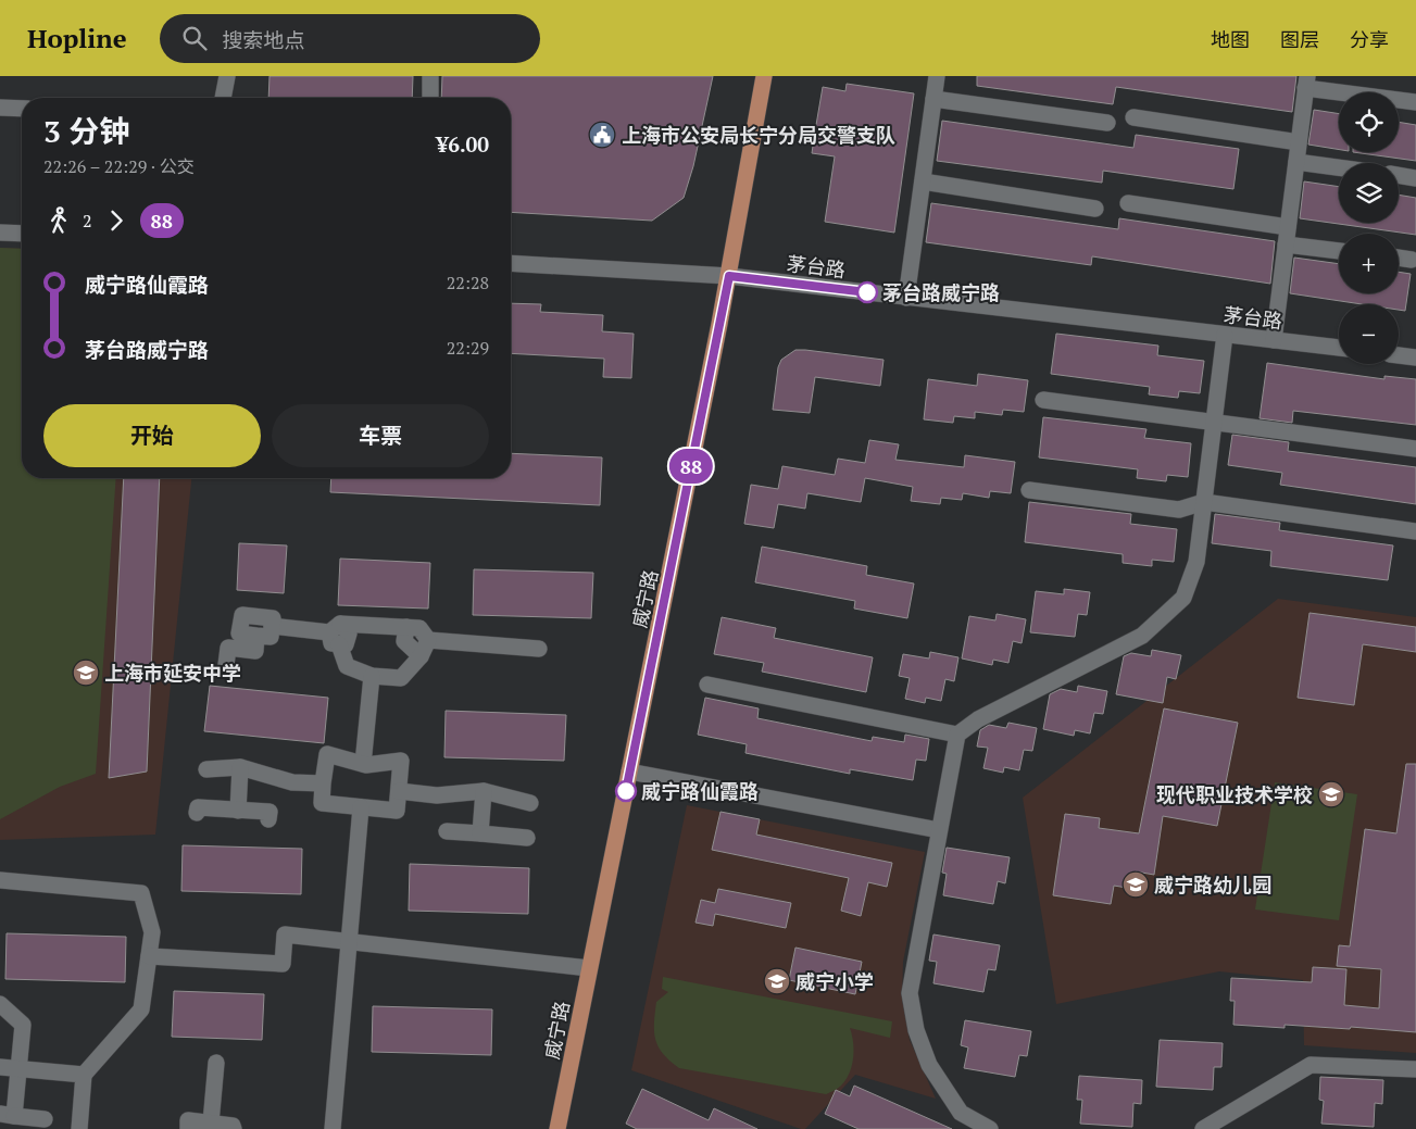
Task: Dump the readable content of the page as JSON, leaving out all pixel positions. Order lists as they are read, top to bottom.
{
  "streets": {
    "main road": ["威宁路"],
    "street": ["茅台路"]
  },
  "crossings": [
    ["茅台路", "威宁路"]
  ],
  "places": {
    "public building": ["上海市公安局长宁分局交警支队"],
    "other": ["茅台路威宁路", "威宁路仙霞路"],
    "school or university": [
      "上海市延安中学",
      "现代职业技术学校",
      "威宁路幼儿园",
      "威宁小学"
    ]
  },
  "lines": ["bus line 88"],
  "page": {
    "header": "Hopline",
    "search": "搜索地点",
    "nav": ["地图", "图层", "分享"],
    "on_map": "88",
    "map_buttons": ["+", "−"],
    "heading": ["3 分钟", "22:26 – 22:29 · 公交", "¥6.00"],
    "legs": ["2", "88"],
    "list": [
      {
        "name": "威宁路仙霞路",
        "value": "22:28"
      },
      {
        "name": "茅台路威宁路",
        "value": "22:29"
      }
    ],
    "buttons": ["开始", "车票"]
  }
}
